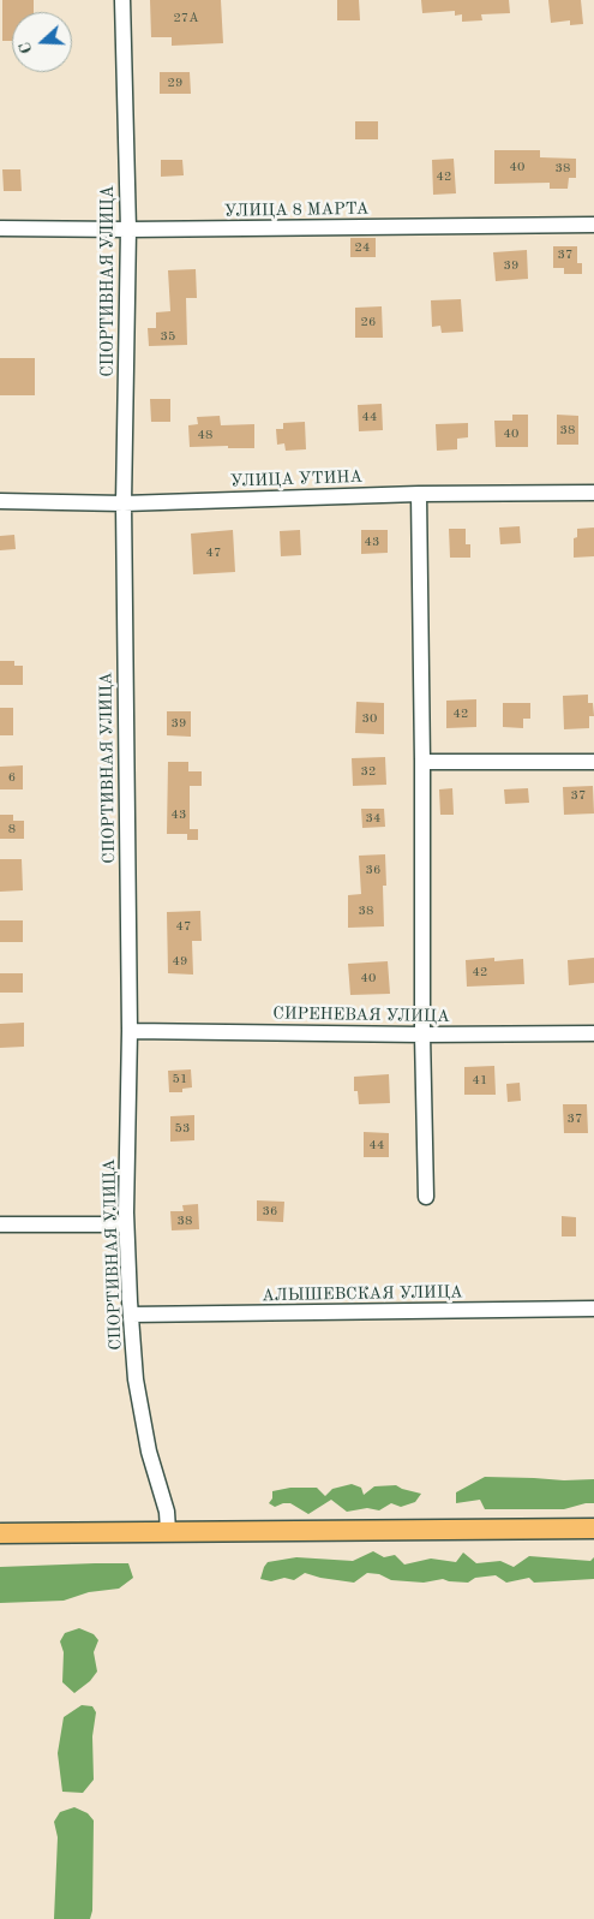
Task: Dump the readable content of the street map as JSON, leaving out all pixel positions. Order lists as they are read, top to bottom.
{
  "streets": {
    "street": [
      "УЛИЦА 8 МАРТА",
      "СПОРТИВНАЯ УЛИЦА",
      "УЛИЦА УТИНА",
      "СИРЕНЕВАЯ УЛИЦА",
      "АЛЫШЕВСКАЯ УЛИЦА"
    ]
  },
  "crossings": [
    ["УЛИЦА 8 МАРТА", "СПОРТИВНАЯ УЛИЦА"],
    ["СПОРТИВНАЯ УЛИЦА", "УЛИЦА УТИНА"],
    ["СПОРТИВНАЯ УЛИЦА", "СИРЕНЕВАЯ УЛИЦА"],
    ["СПОРТИВНАЯ УЛИЦА", "АЛЫШЕВСКАЯ УЛИЦА"]
  ],
  "house_numbers": [
    "27А",
    "29",
    "40",
    "38",
    "42",
    "24",
    "37",
    "39",
    "26",
    "35",
    "44",
    "38",
    "40",
    "48",
    "43",
    "47",
    "42",
    "30",
    "39",
    "32",
    "6",
    "37",
    "43",
    "34",
    "8",
    "36",
    "38",
    "47",
    "49",
    "42",
    "40",
    "51",
    "41",
    "37",
    "53",
    "44",
    "36",
    "38"
  ],
  "north": "left"
}
